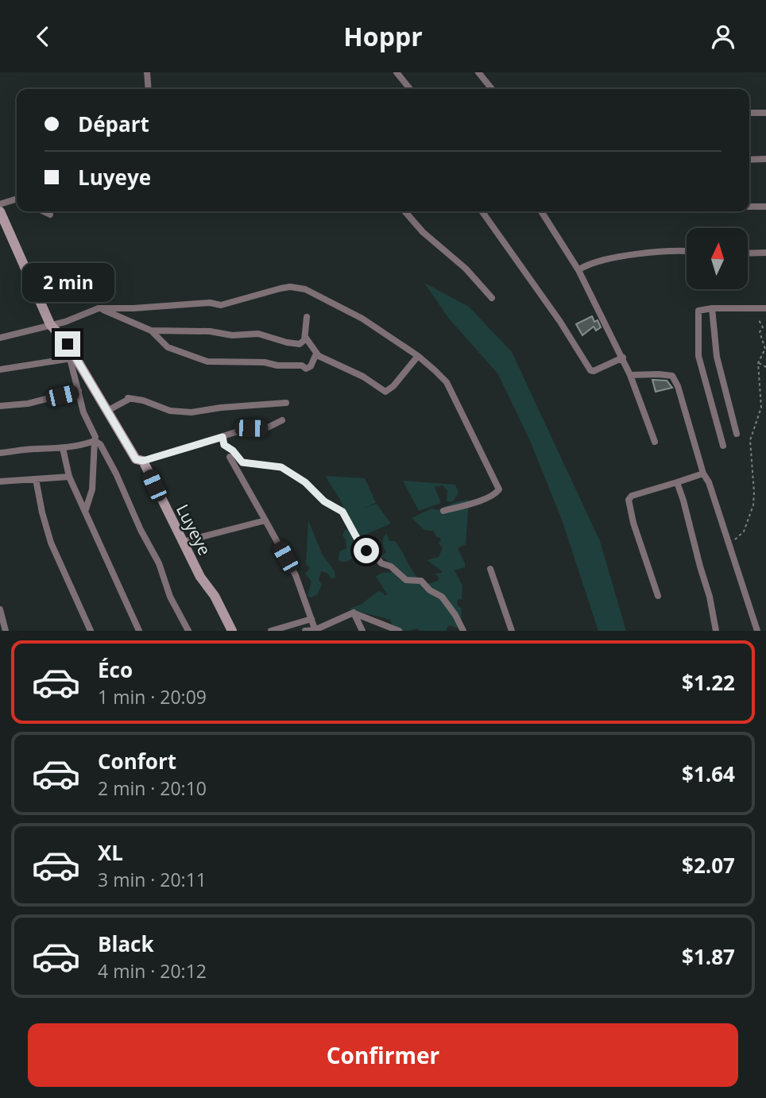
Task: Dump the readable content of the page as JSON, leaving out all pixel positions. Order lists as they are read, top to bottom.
{
  "streets": {
    "street": ["Luyeye"]
  },
  "north": "top",
  "page": {
    "header": "Hoppr",
    "banner": ["Départ", "Luyeye"],
    "bubble": "2 min",
    "list": [
      {
        "name": "Éco",
        "note": "1 min · 20:09",
        "value": "$1.22"
      },
      {
        "name": "Confort",
        "note": "2 min · 20:10",
        "value": "$1.64"
      },
      {
        "name": "XL",
        "note": "3 min · 20:11",
        "value": "$2.07"
      },
      {
        "name": "Black",
        "note": "4 min · 20:12",
        "value": "$1.87"
      }
    ],
    "buttons": "Confirmer"
  }
}
